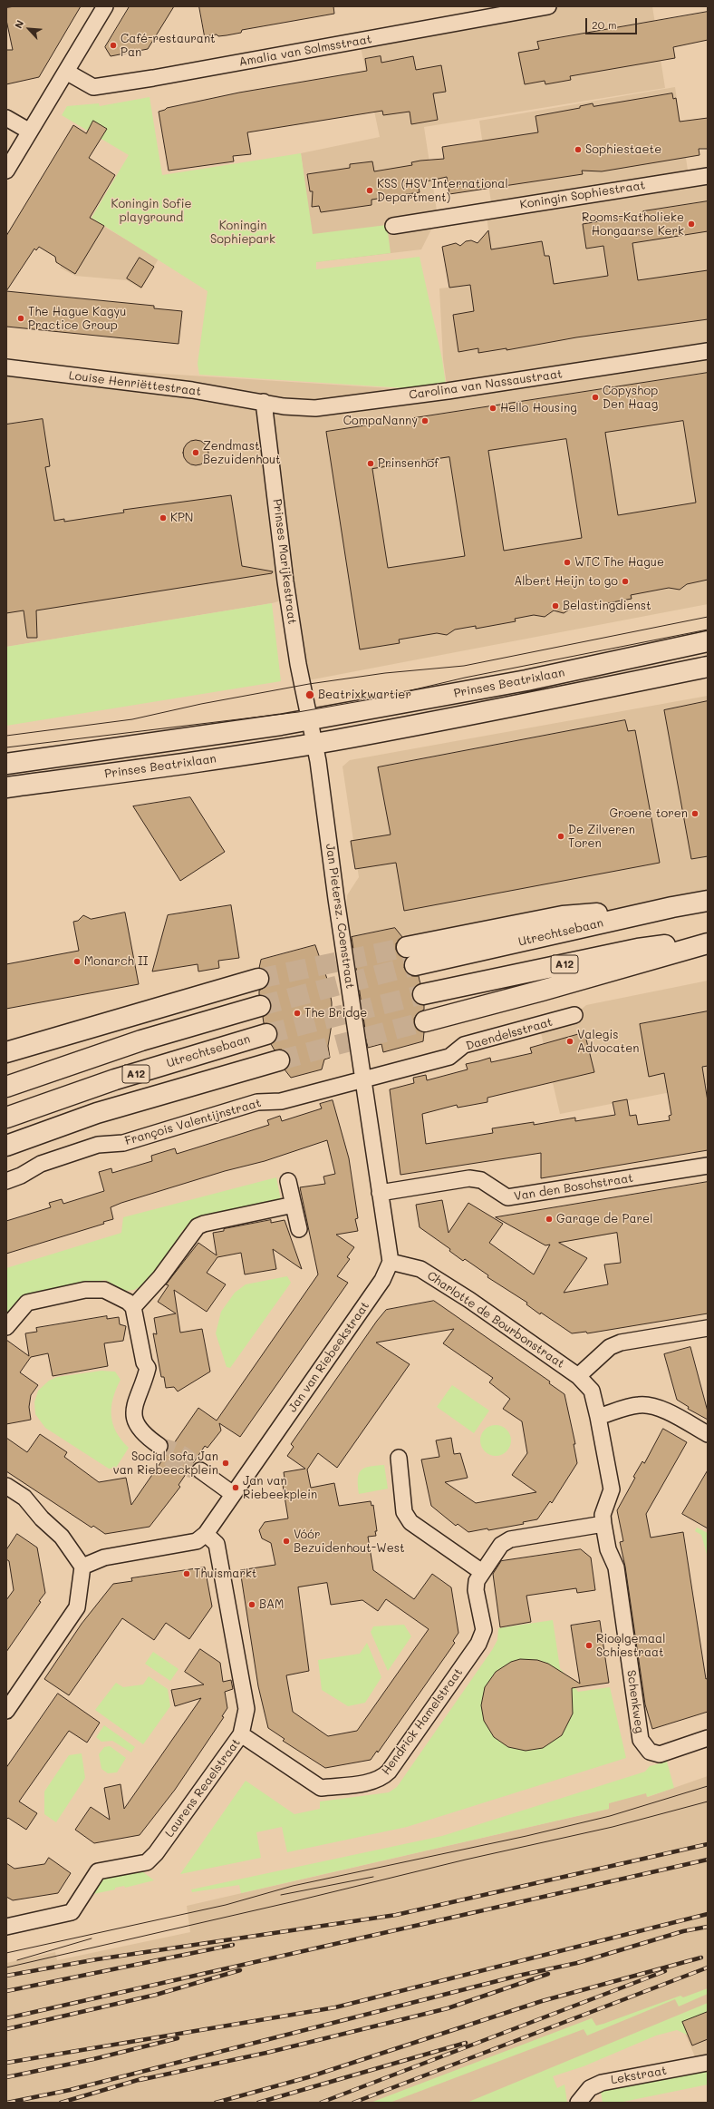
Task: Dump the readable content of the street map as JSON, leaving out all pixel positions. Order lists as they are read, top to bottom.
{
  "streets": {
    "main road": ["Prinses Beatrixlaan", "Utrechtsebaan", "A12"],
    "street": [
      "Amalia van Solmsstraat",
      "Koningin Sophiestraat",
      "Louise Henriëttestraat",
      "Carolina van Nassaustraat",
      "Prinses Marijkestraat",
      "Jan Pietersz. Coenstraat",
      "Daendelsstraat",
      "François Valentijnstraat",
      "Van den Boschstraat",
      "Charlotte de Bourbonstraat",
      "Jan van Riebeekstraat",
      "Schenkweg",
      "Hendrick Hamelstraat",
      "Laurens Reaelstraat",
      "Lekstraat"
    ]
  },
  "crossings": [
    ["Louise Henriëttestraat", "Carolina van Nassaustraat"],
    ["Louise Henriëttestraat", "Prinses Marijkestraat"],
    ["Carolina van Nassaustraat", "Prinses Marijkestraat"],
    ["Prinses Marijkestraat", "Prinses Beatrixlaan"],
    ["Prinses Beatrixlaan", "Jan Pietersz. Coenstraat"],
    ["Jan Pietersz. Coenstraat", "Daendelsstraat"],
    ["Jan Pietersz. Coenstraat", "François Valentijnstraat"],
    ["Jan Pietersz. Coenstraat", "Van den Boschstraat"],
    ["Jan Pietersz. Coenstraat", "Charlotte de Bourbonstraat"],
    ["Jan Pietersz. Coenstraat", "Jan van Riebeekstraat"],
    ["Daendelsstraat", "François Valentijnstraat"],
    ["Charlotte de Bourbonstraat", "Jan van Riebeekstraat"],
    ["Charlotte de Bourbonstraat", "Schenkweg"],
    ["Charlotte de Bourbonstraat", "Hendrick Hamelstraat"],
    ["Schenkweg", "Hendrick Hamelstraat"],
    ["Hendrick Hamelstraat", "Laurens Reaelstraat"]
  ],
  "parks": ["Koningin Sofie playground", "Koningin Sophiepark"],
  "places": [
    "Café-restaurant Pan",
    "Sophiestaete",
    "KSS (HSV International Department)",
    "Rooms-Katholieke Hongaarse Kerk",
    "The Hague Kagyu Practice Group",
    "Copyshop Den Haag",
    "Hello Housing",
    "CompaNanny",
    "Zendmast Bezuidenhout",
    "Prinsenhof",
    "KPN",
    "WTC The Hague",
    "Albert Heijn to go",
    "Belastingdienst",
    "Beatrixkwartier",
    "Groene toren",
    "De Zilveren Toren",
    "Monarch II",
    "The Bridge",
    "Valegis Advocaten",
    "Garage de Parel",
    "Social sofa Jan van Riebeeckplein",
    "Jan van Riebeekplein",
    "Vóór Bezuidenhout-West",
    "Thuismarkt",
    "BAM",
    "Rioolgemaal Schiestraat"
  ],
  "scale_bar": "20 m",
  "north": "top left"
}
